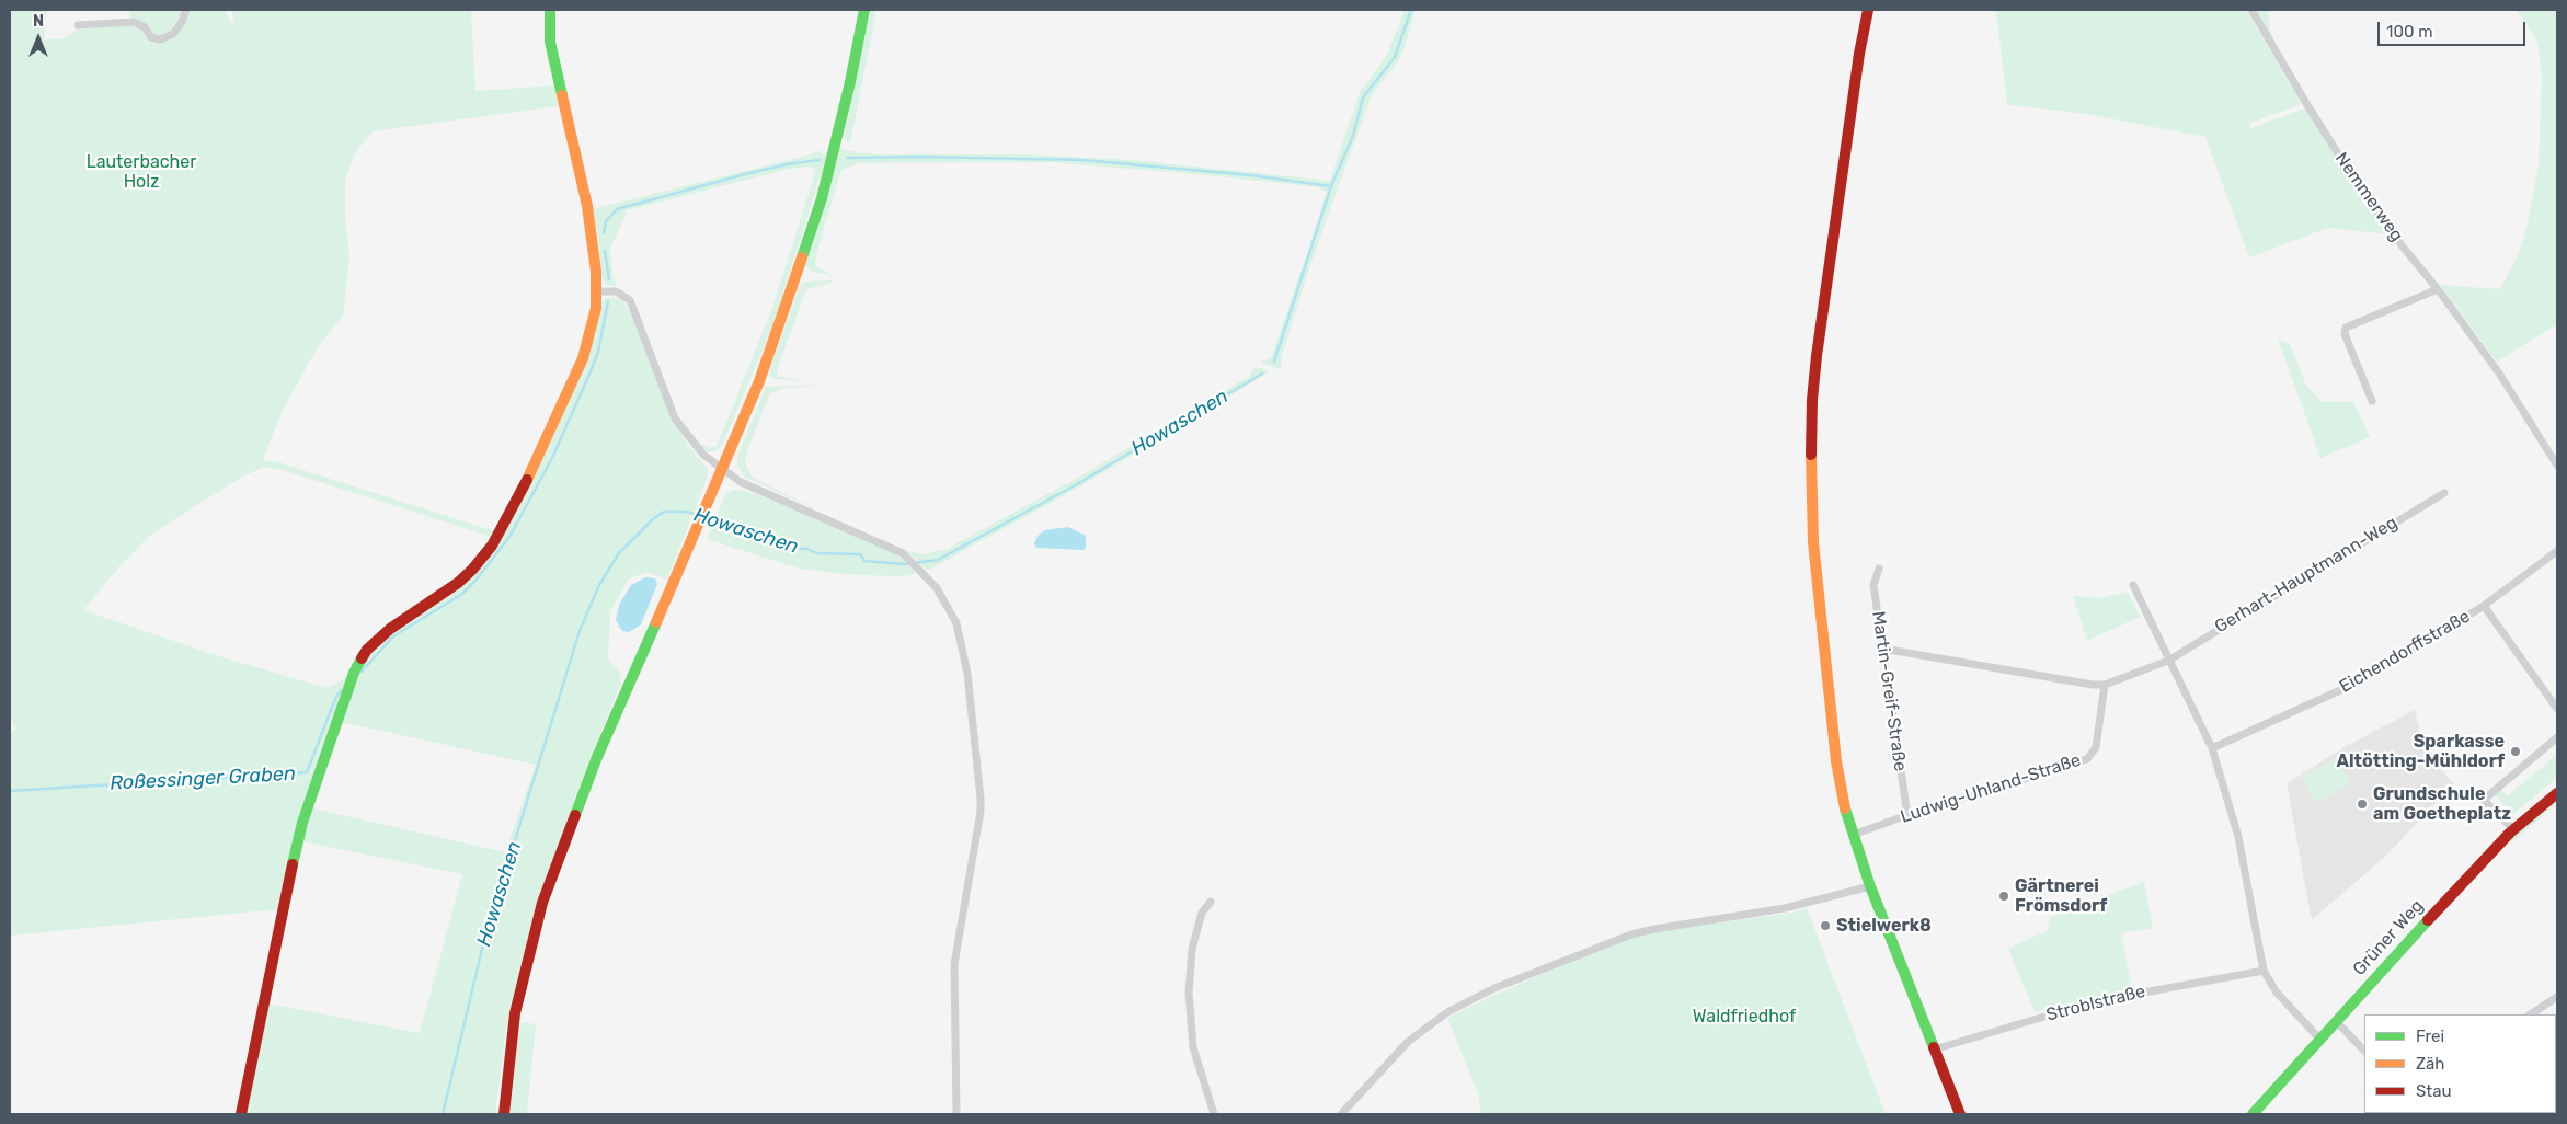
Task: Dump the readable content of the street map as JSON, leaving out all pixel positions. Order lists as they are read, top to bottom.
{
  "streets": {
    "street": [
      "Nemmerweg",
      "Gerhart-Hauptmann-Weg",
      "Eichendorffstraße",
      "Martin-Greif-Straße",
      "Ludwig-Uhland-Straße",
      "Grüner Weg",
      "Stroblstraße"
    ]
  },
  "crossings": [
    ["Gerhart-Hauptmann-Weg", "Ludwig-Uhland-Straße"],
    ["Martin-Greif-Straße", "Ludwig-Uhland-Straße"]
  ],
  "water": ["Howaschen", "Roßessinger Graben"],
  "parks": ["Lauterbacher Holz", "Waldfriedhof"],
  "places": [
    "Sparkasse Altötting-Mühldorf",
    "Grundschule am Goetheplatz",
    "Gärtnerei Frömsdorf",
    "Stielwerk8"
  ],
  "legend": ["Frei", "Zäh", "Stau"],
  "scale_bar": "100 m",
  "north": "top"
}
